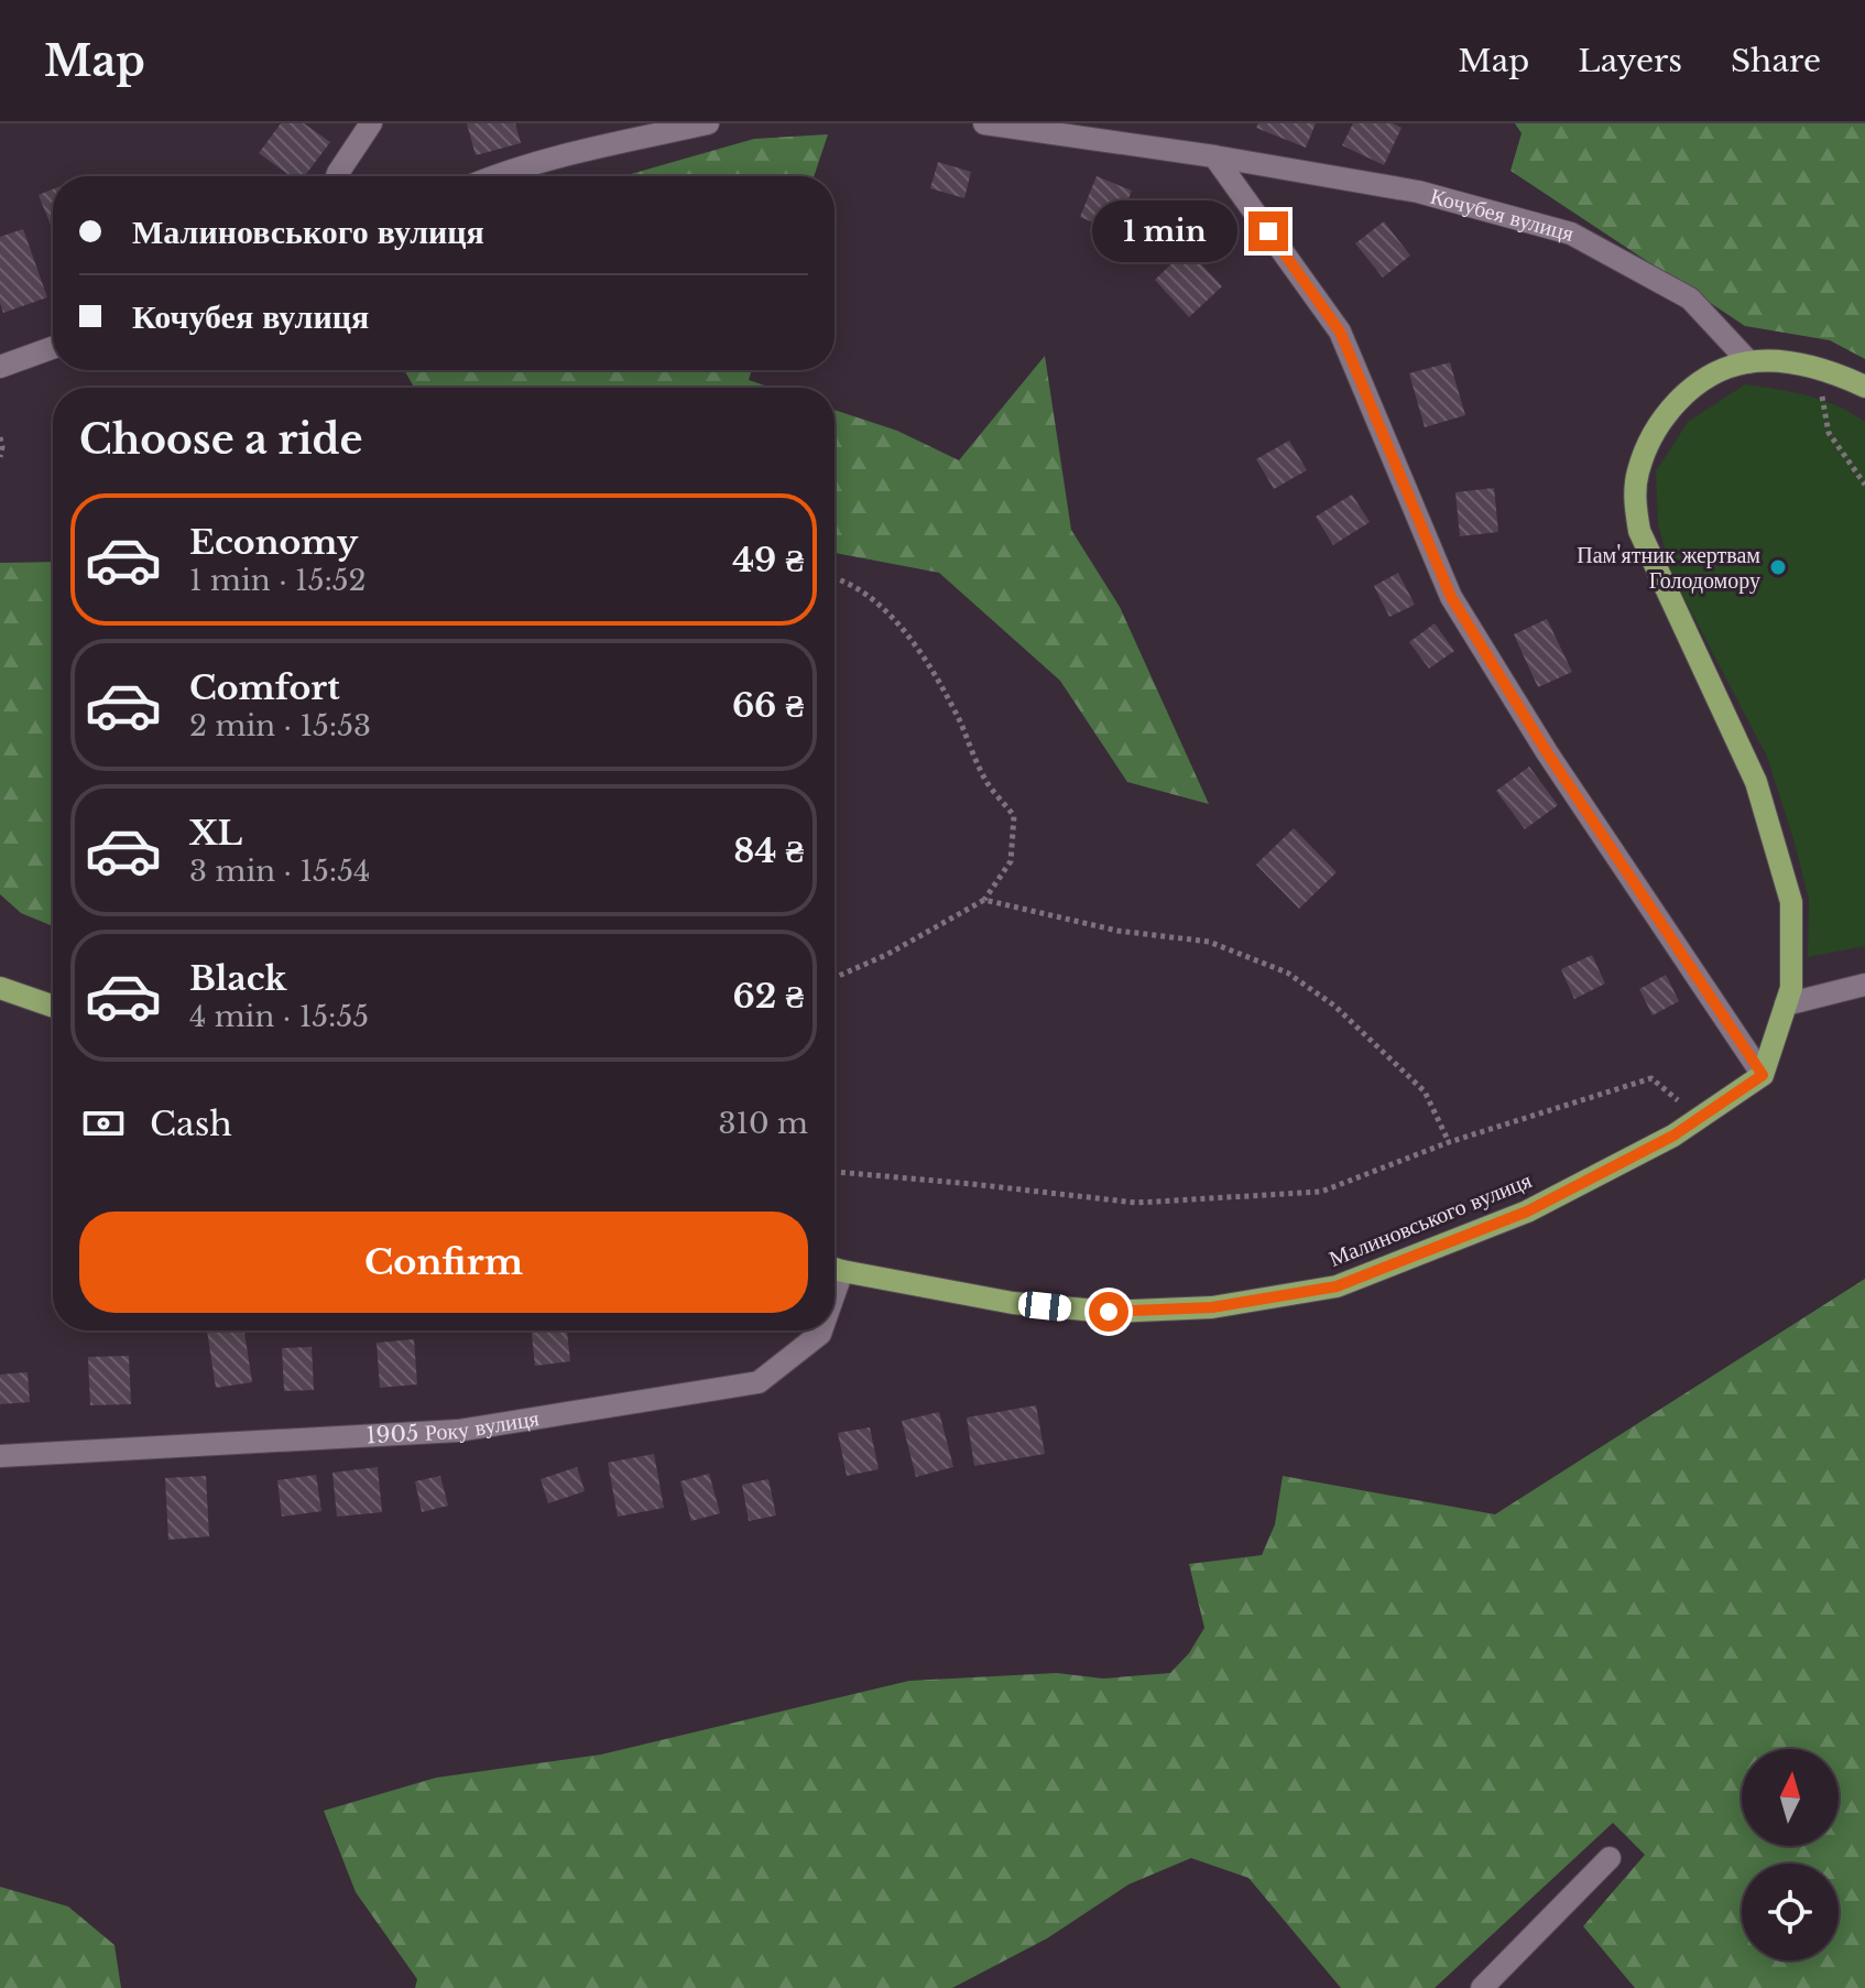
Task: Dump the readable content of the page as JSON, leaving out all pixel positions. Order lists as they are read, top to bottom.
{
  "streets": {
    "main road": ["Малиновського вулиця"],
    "street": ["Кочубея вулиця", "1905 Року вулиця"]
  },
  "places": ["Пам'ятник жертвам Голодомору"],
  "north": "top",
  "page": {
    "header": "Map",
    "nav": ["Map", "Layers", "Share"],
    "banner": ["Малиновського вулиця", "Кочубея вулиця"],
    "bubble": "1 min",
    "heading": "Choose a ride",
    "list": [
      {
        "name": "Economy",
        "note": "1 min · 15:52",
        "value": "49 ₴"
      },
      {
        "name": "Comfort",
        "note": "2 min · 15:53",
        "value": "66 ₴"
      },
      {
        "name": "XL",
        "note": "3 min · 15:54",
        "value": "84 ₴"
      },
      {
        "name": "Black",
        "note": "4 min · 15:55",
        "value": "62 ₴"
      }
    ],
    "pay": ["Cash", "310 m"],
    "buttons": "Confirm"
  }
}
